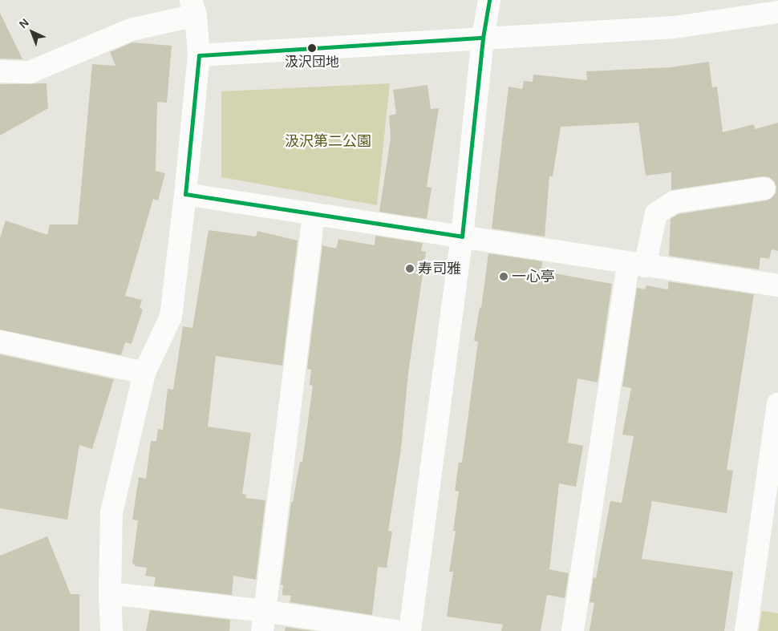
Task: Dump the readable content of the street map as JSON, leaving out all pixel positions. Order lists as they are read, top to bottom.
{
  "parks": ["汲沢第二公園"],
  "places": ["汲沢団地", "寿司雅", "一心亭"],
  "north": "top left"
}
